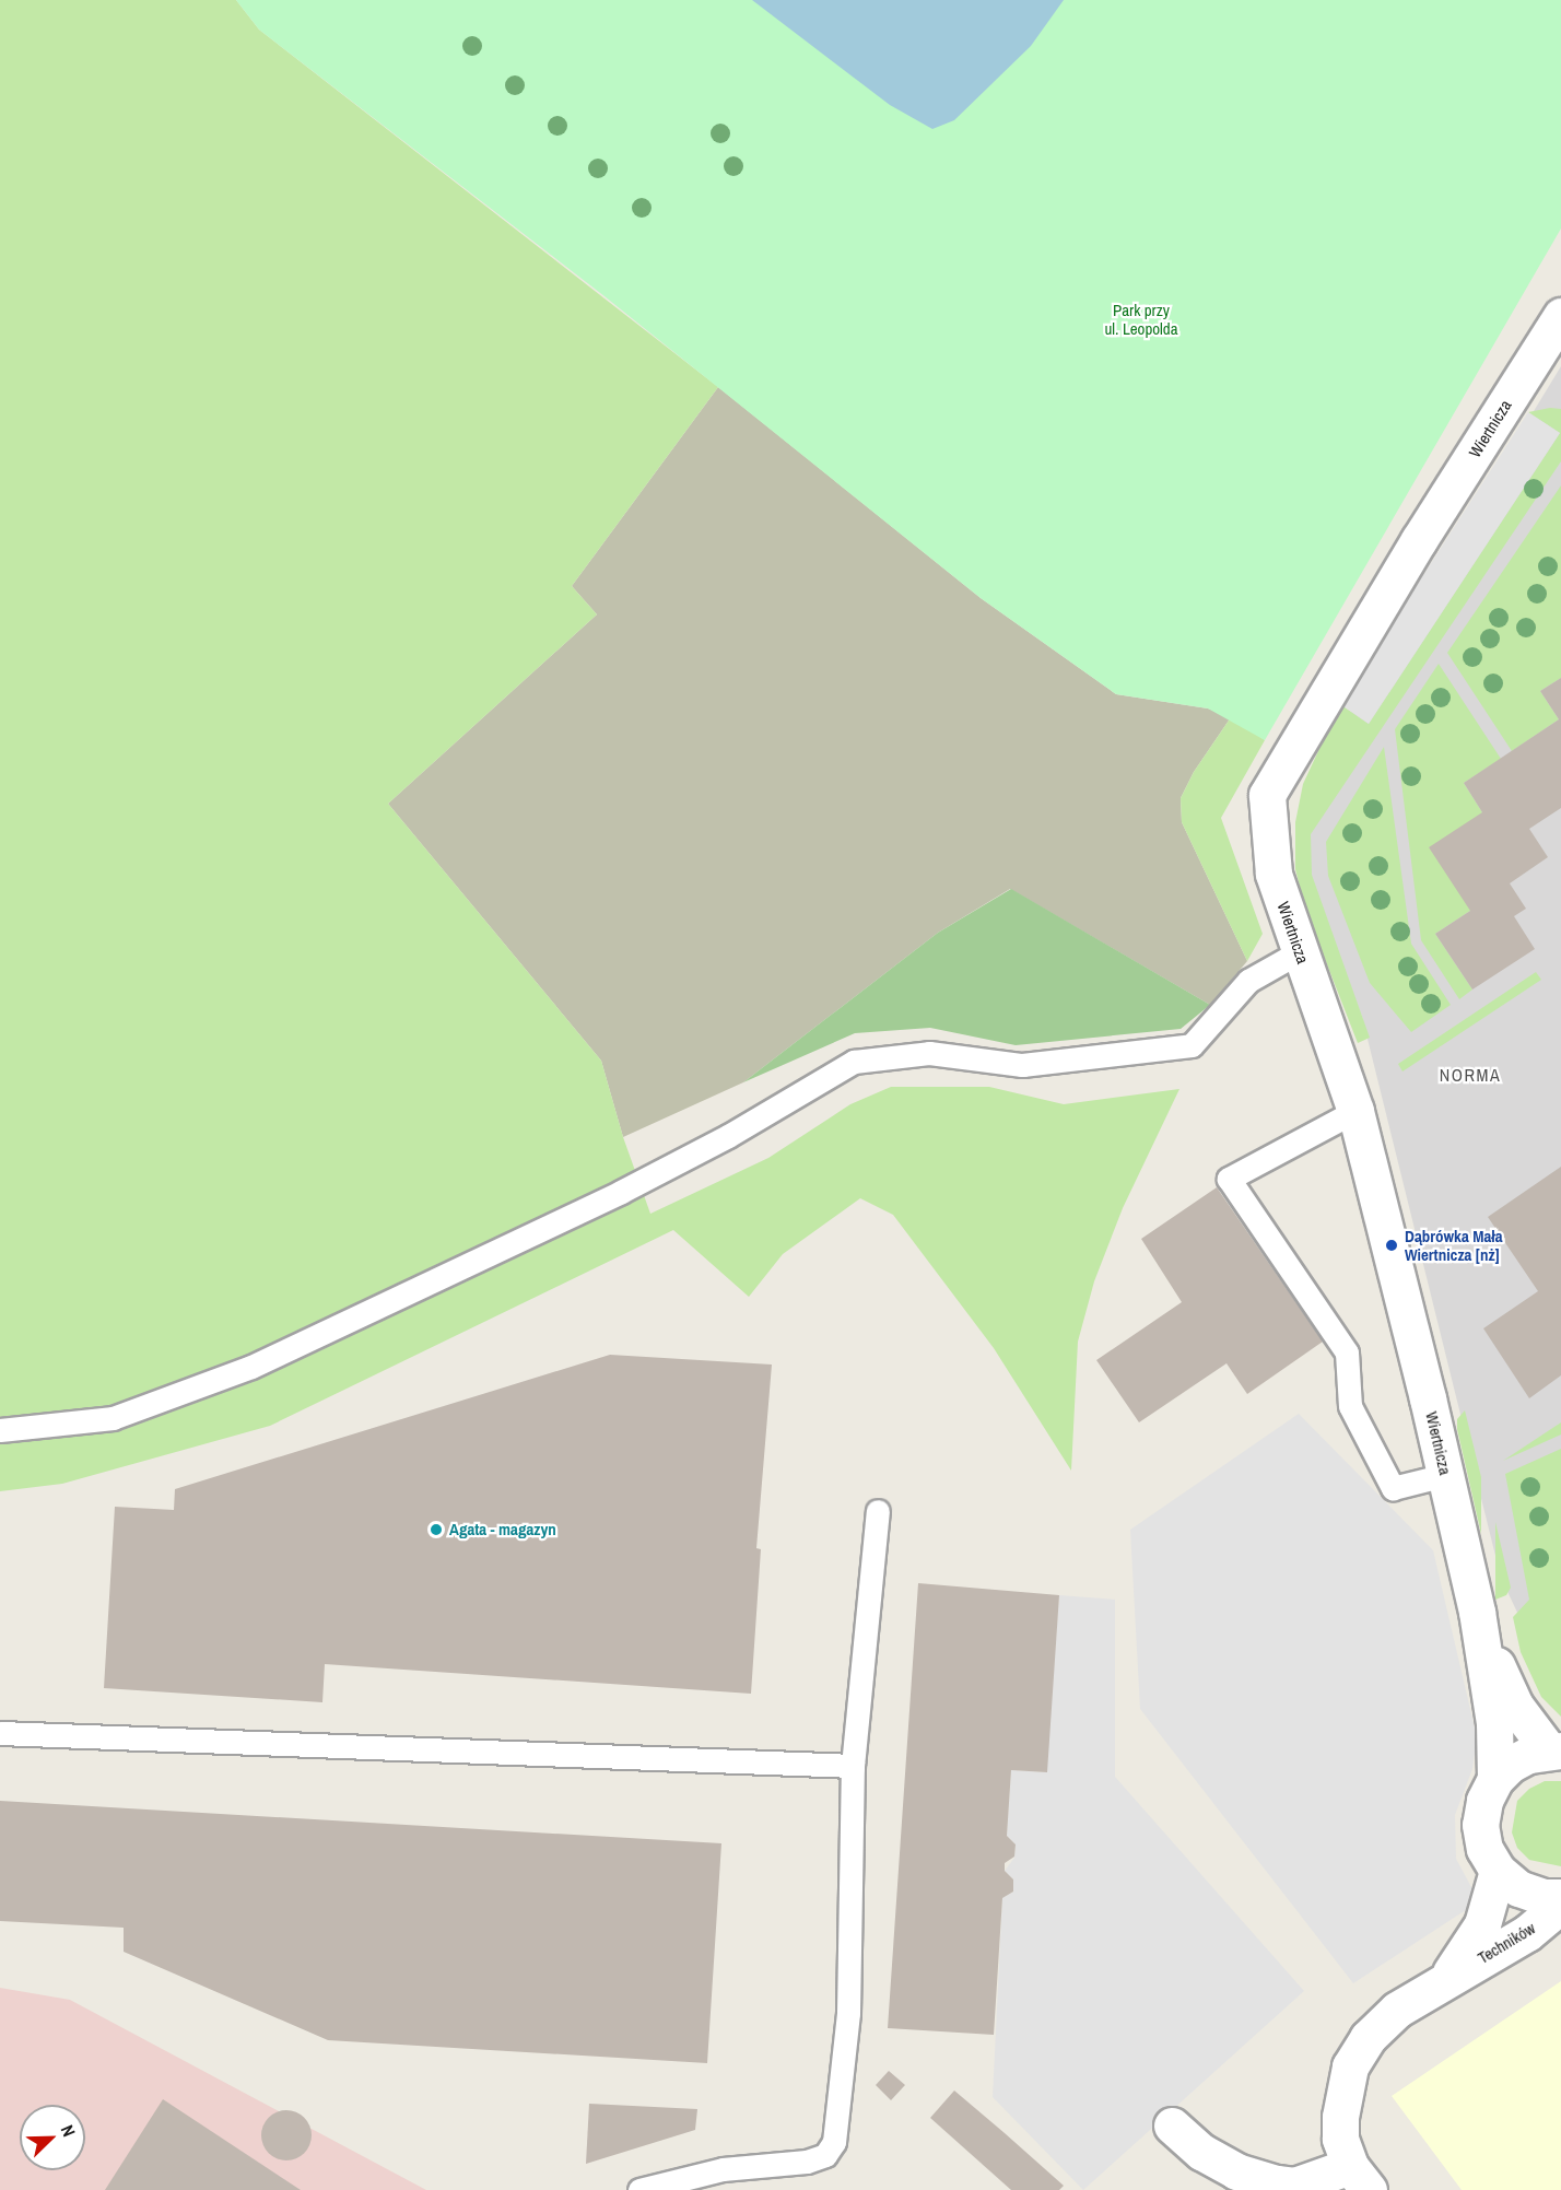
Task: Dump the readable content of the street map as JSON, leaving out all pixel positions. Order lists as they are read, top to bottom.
{
  "streets": {
    "street": ["Wiertnicza", "Techników"]
  },
  "districts": ["NORMA"],
  "parks": ["Park przy ul. Leopolda"],
  "places": ["Dąbrówka Mała Wiertnicza [nż]", "Agata - magazyn"],
  "north": "top right"
}
